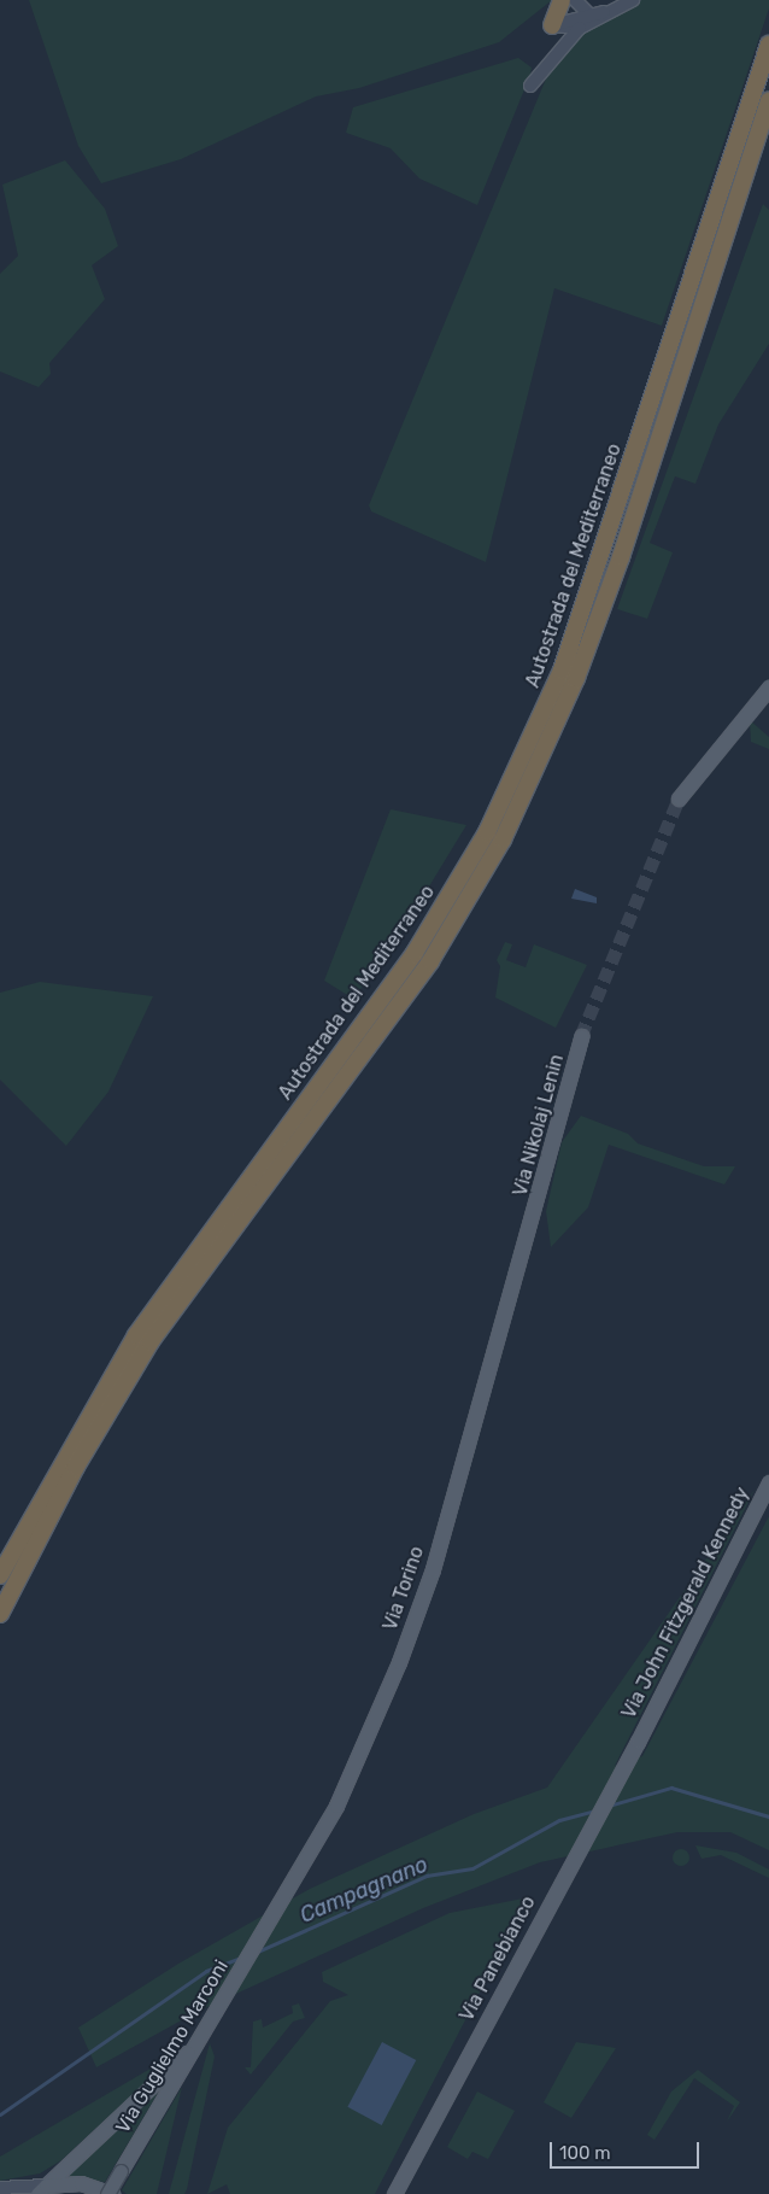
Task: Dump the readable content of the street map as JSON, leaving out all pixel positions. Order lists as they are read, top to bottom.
{
  "streets": {
    "highway": ["Autostrada del Mediterraneo"],
    "main road": [
      "Via Nikolaj Lenin",
      "Via Torino",
      "Via John Fitzgerald Kennedy",
      "Via Panebianco",
      "Via Guglielmo Marconi"
    ]
  },
  "crossings": [
    ["Via Nikolaj Lenin", "Via Torino"],
    ["Via Torino", "Via Guglielmo Marconi"],
    ["Via John Fitzgerald Kennedy", "Via Panebianco"]
  ],
  "water": ["Campagnano"],
  "scale_bar": "100 m"
}
